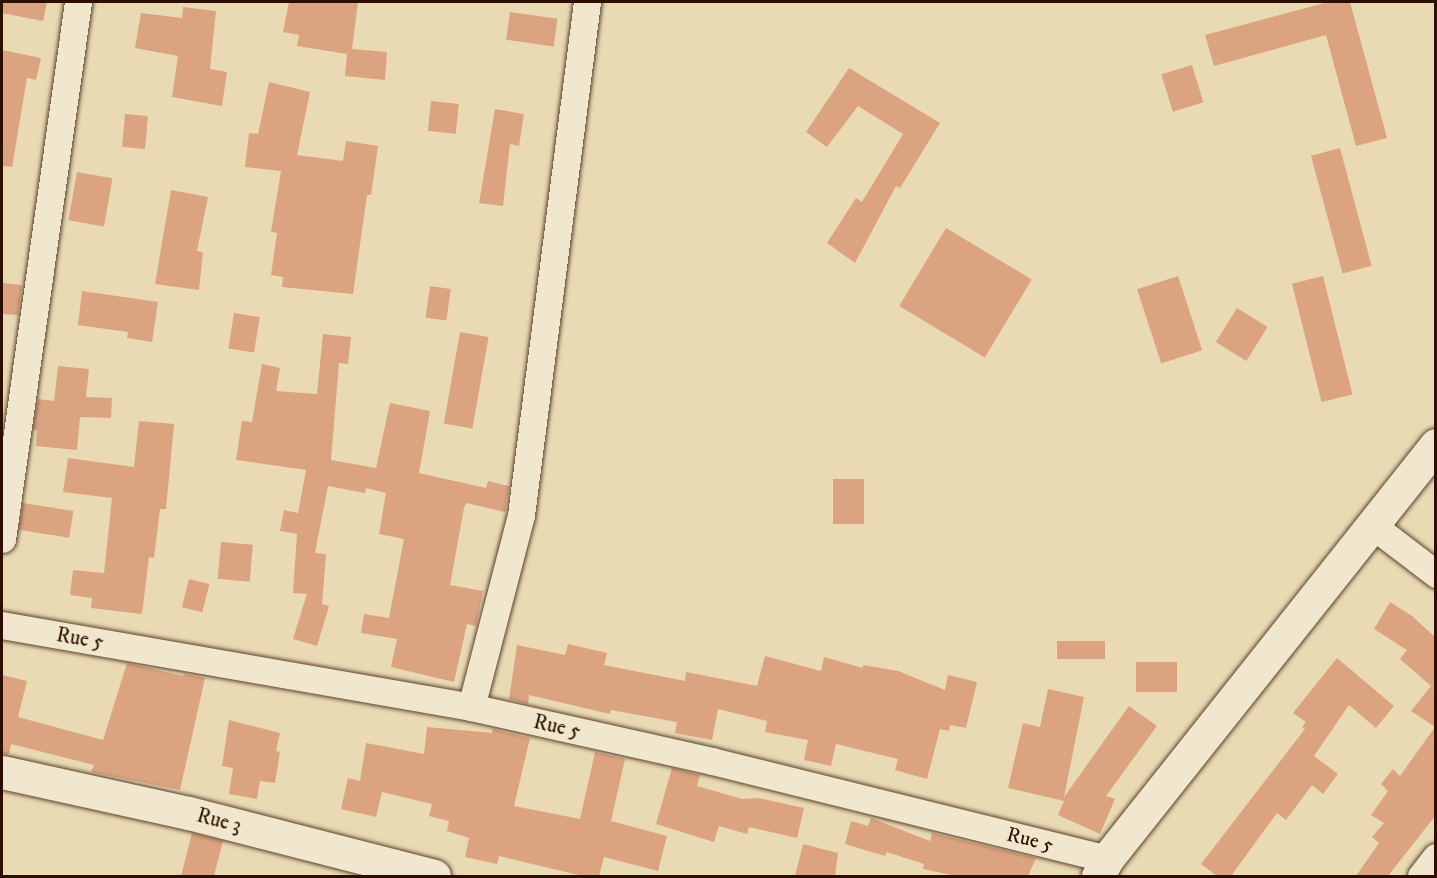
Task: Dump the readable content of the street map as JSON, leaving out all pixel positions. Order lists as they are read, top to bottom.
{
  "streets": {
    "street": ["Rue 5", "Rue 3"]
  }
}
